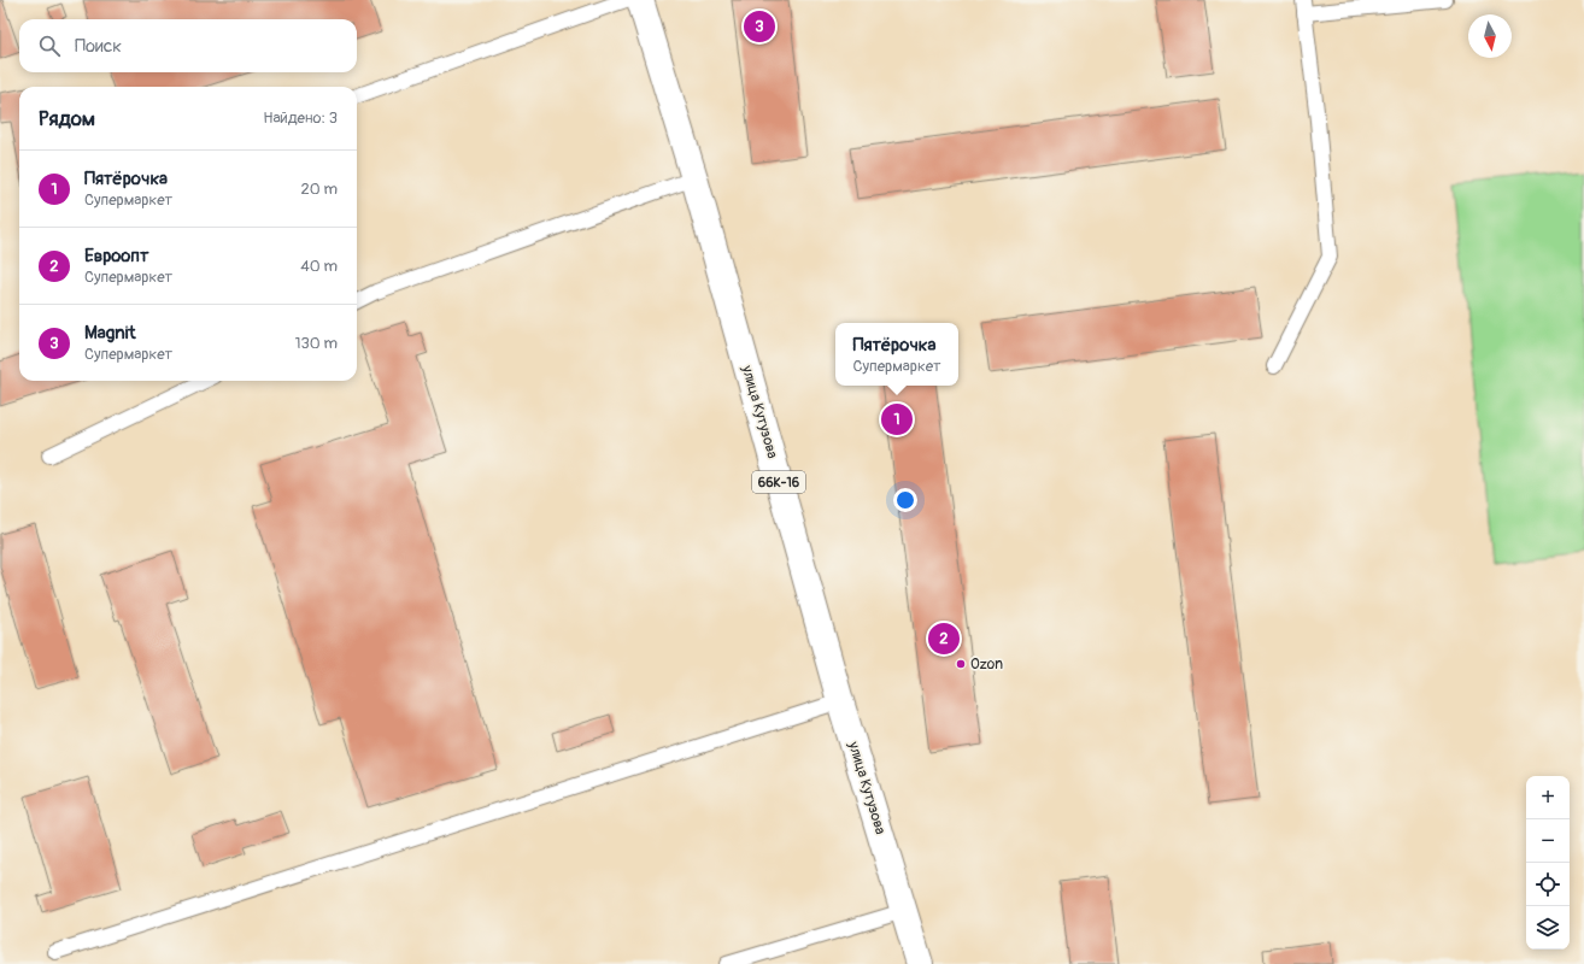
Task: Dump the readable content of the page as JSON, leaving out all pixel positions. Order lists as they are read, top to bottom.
{
  "streets": {
    "main road": ["улица Кутузова", "66К-16"]
  },
  "places": ["Ozon"],
  "north": "bottom",
  "page": {
    "pins": ["3", "1", "2"],
    "search": "Поиск",
    "heading": ["Рядом", "Найдено: 3"],
    "list": [
      {
        "mark": "1",
        "name": "Пятёрочка",
        "note": "Супермаркет",
        "value": "20 m"
      },
      {
        "mark": "2",
        "name": "Евроопт",
        "note": "Супермаркет",
        "value": "40 m"
      },
      {
        "mark": "3",
        "name": "Magnit",
        "note": "Супермаркет",
        "value": "130 m"
      }
    ],
    "popup": ["Пятёрочка", "Супермаркет"],
    "map_buttons": ["+", "−"]
  }
}
